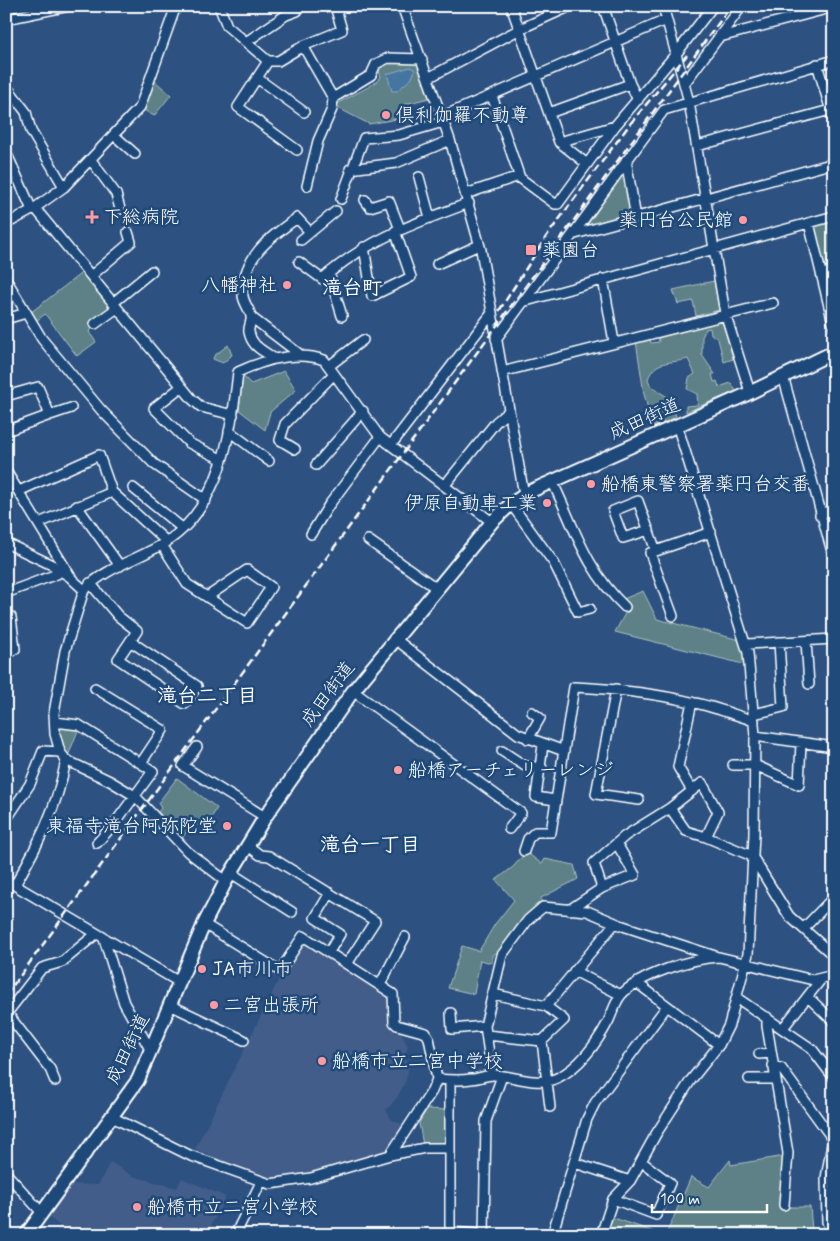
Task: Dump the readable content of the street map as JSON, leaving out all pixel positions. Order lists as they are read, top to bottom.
{
  "streets": {
    "highway": ["成田街道"]
  },
  "districts": ["滝台町", "滝台二丁目", "滝台一丁目"],
  "places": {
    "other": [
      "倶利伽羅不動尊",
      "薬円台公民館",
      "八幡神社",
      "船橋東警察署薬円台交番",
      "伊原自動車工業",
      "船橋アーチェリーレンジ",
      "東福寺滝台阿弥陀堂",
      "JA市川市",
      "二宮出張所",
      "船橋市立二宮中学校",
      "船橋市立二宮小学校"
    ],
    "health": ["下総病院"],
    "transit": ["薬園台"]
  },
  "scale_bar": "100 m"
}
